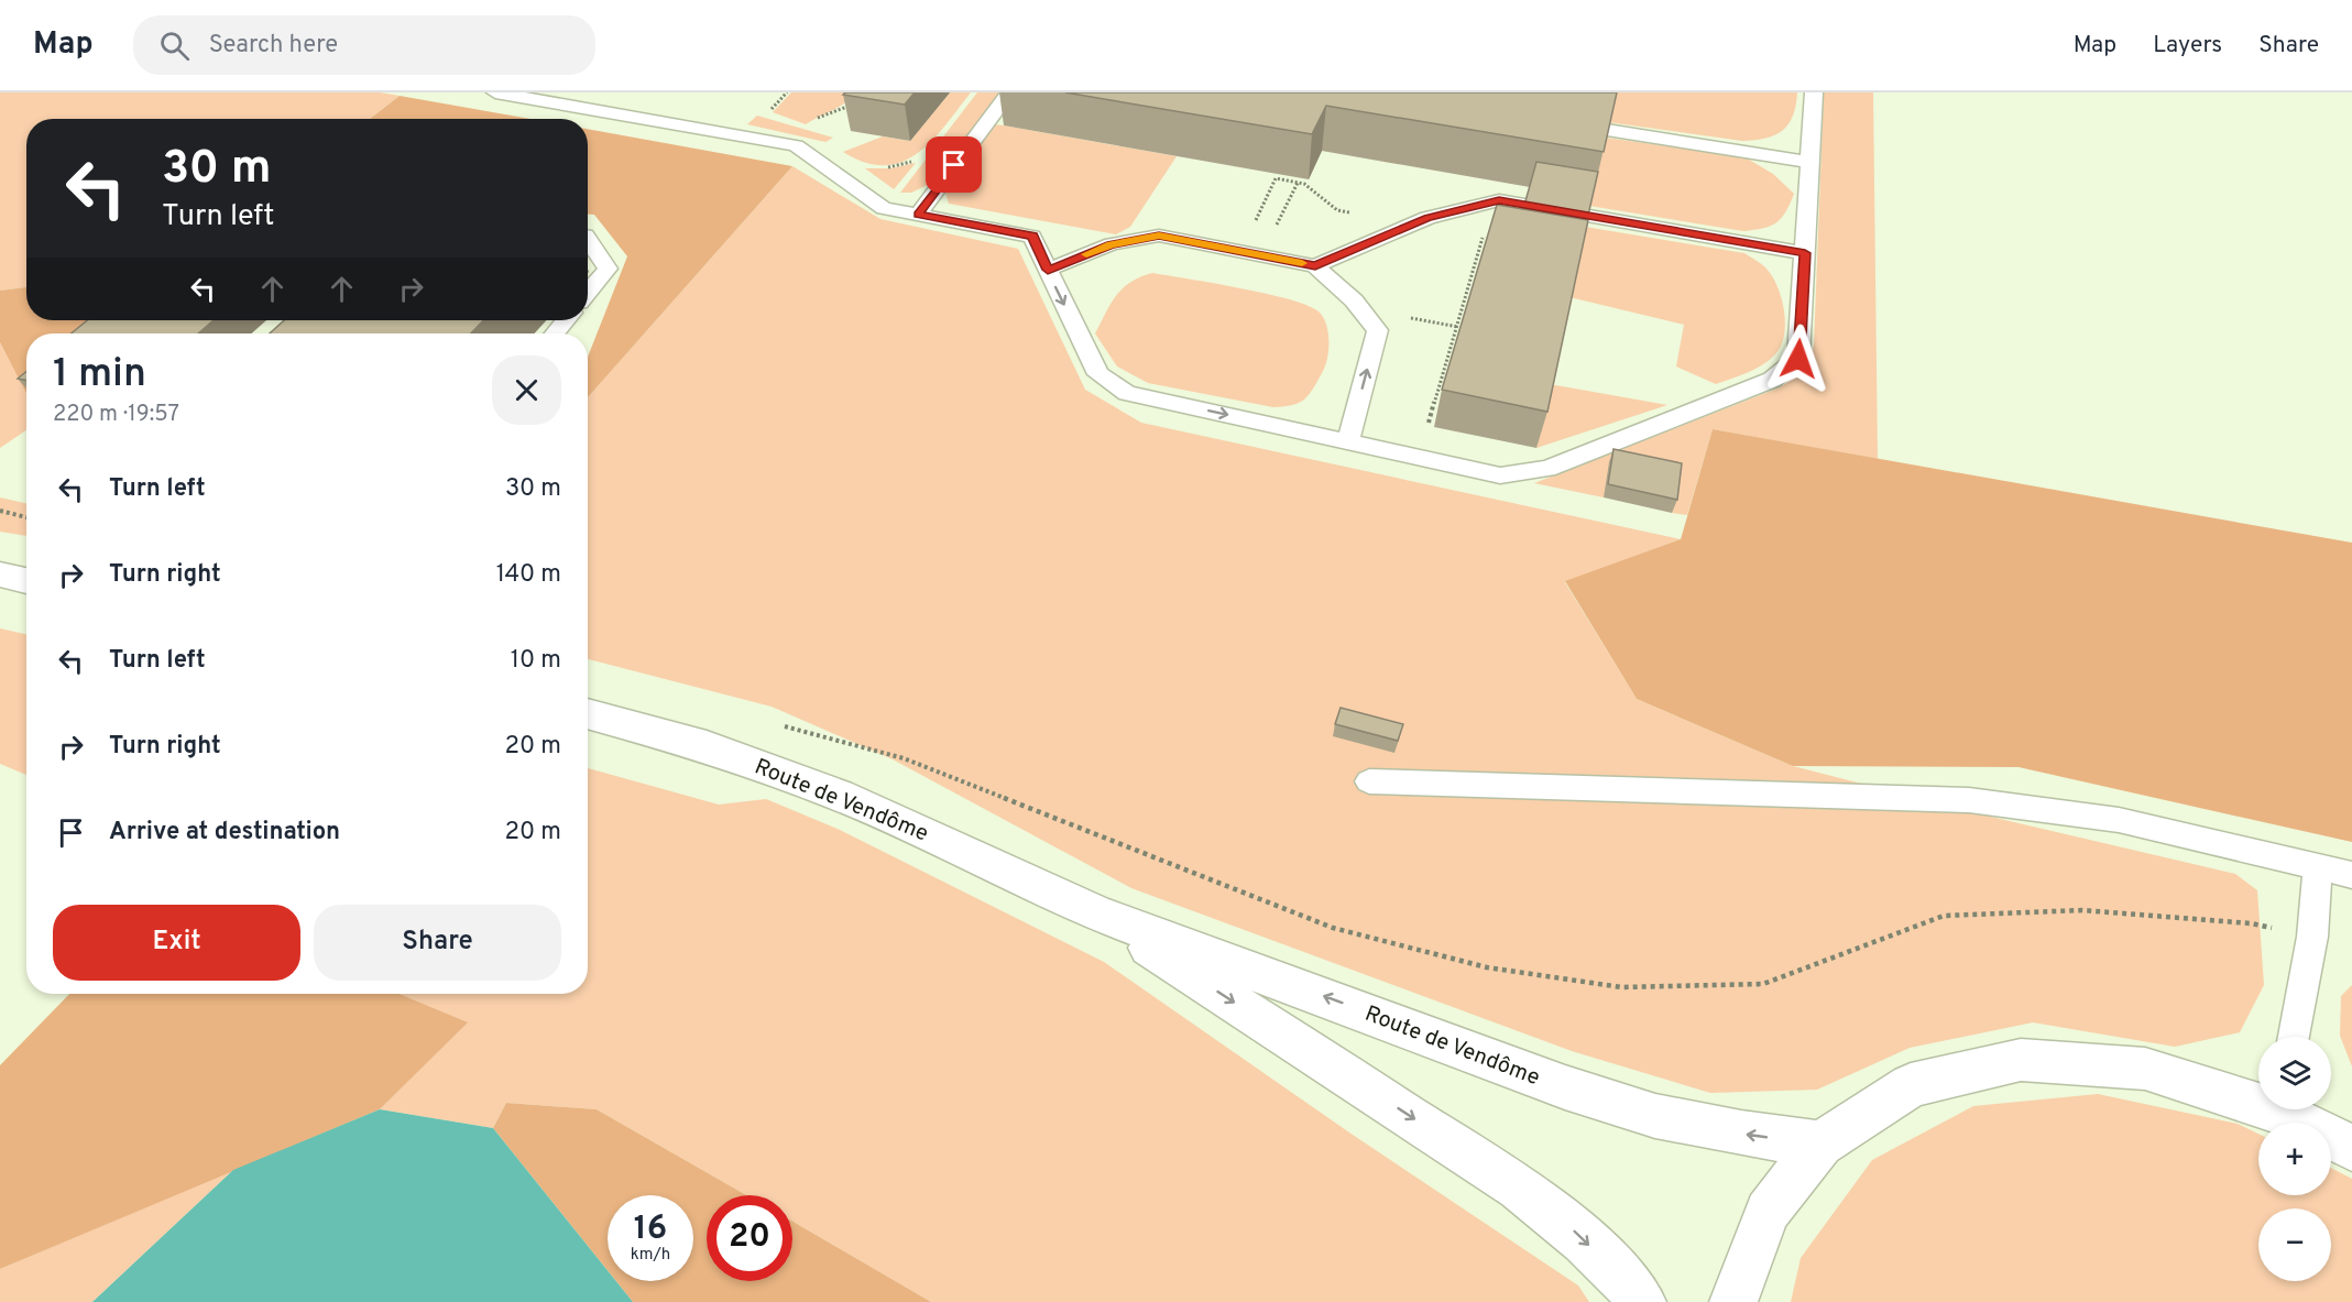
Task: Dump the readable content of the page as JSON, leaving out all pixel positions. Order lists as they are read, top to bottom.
{
  "streets": {
    "main road": ["Route de Vendôme"]
  },
  "page": {
    "header": "Map",
    "search": "Search here",
    "nav": ["Map", "Layers", "Share"],
    "turn": ["30 m", "Turn left"],
    "heading": ["1 min", "220 m · 19:57"],
    "list": [
      {
        "name": "Turn left",
        "value": "30 m"
      },
      {
        "name": "Turn right",
        "value": "140 m"
      },
      {
        "name": "Turn left",
        "value": "10 m"
      },
      {
        "name": "Turn right",
        "value": "20 m"
      },
      {
        "name": "Arrive at destination",
        "value": "20 m"
      }
    ],
    "buttons": ["Exit", "Share"],
    "map_buttons": ["+", "−"],
    "speed": "16 km/h",
    "limit": "20"
  }
}
